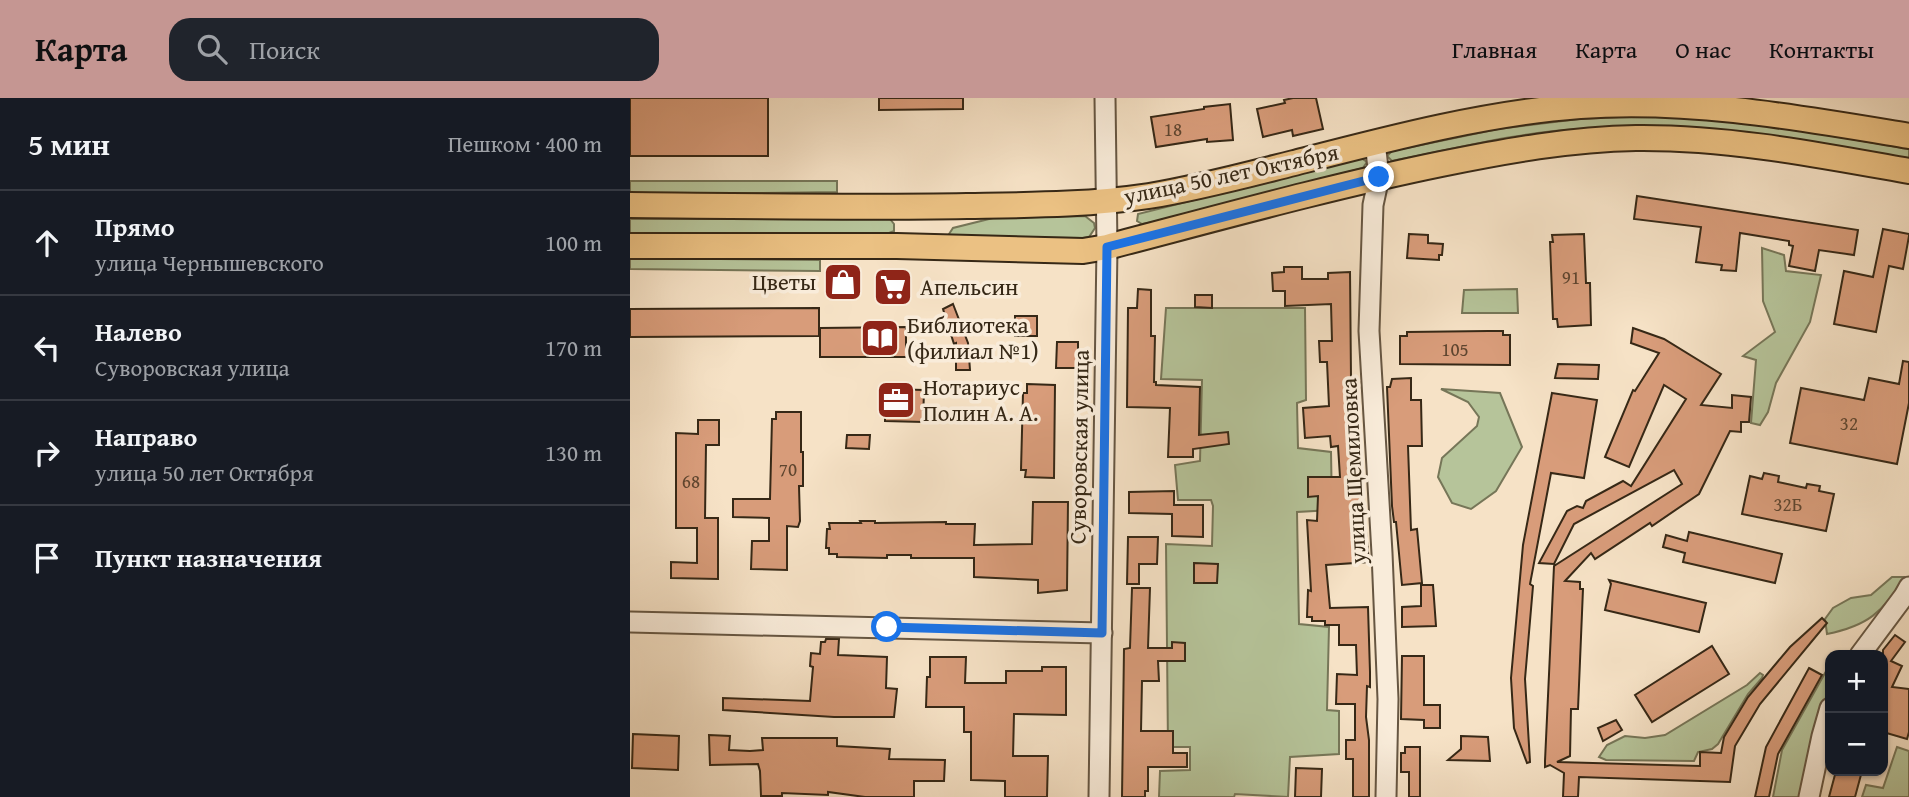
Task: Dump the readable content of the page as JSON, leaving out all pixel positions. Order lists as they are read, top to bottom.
{
  "streets": {
    "main road": ["улица 50 лет Октября"],
    "street": ["Суворовская улица", "улица Щемиловка"]
  },
  "crossings": [
    ["улица 50 лет Октября", "Суворовская улица"],
    ["улица 50 лет Октября", "улица Щемиловка"]
  ],
  "places": {
    "shop": ["Цветы"],
    "supermarket": ["Апельсин"],
    "library": ["Библиотека (филиал №1)"],
    "office": ["Нотариус Полин А. А."]
  },
  "house_numbers": [
    "18",
    "91",
    "105",
    "32",
    "70",
    "68",
    "32Б"
  ],
  "page": {
    "header": "Карта",
    "search": "Поиск",
    "nav": [
      "Главная",
      "Карта",
      "О нас",
      "Контакты"
    ],
    "heading": ["5 мин", "Пешком · 400 m"],
    "list": [
      ["Прямо", "улица Чернышевского", "100 m"],
      ["Налево", "Суворовская улица", "170 m"],
      ["Направо", "улица 50 лет Октября", "130 m"],
      "Пункт назначения"
    ],
    "map_buttons": ["+", "−"]
  }
}
